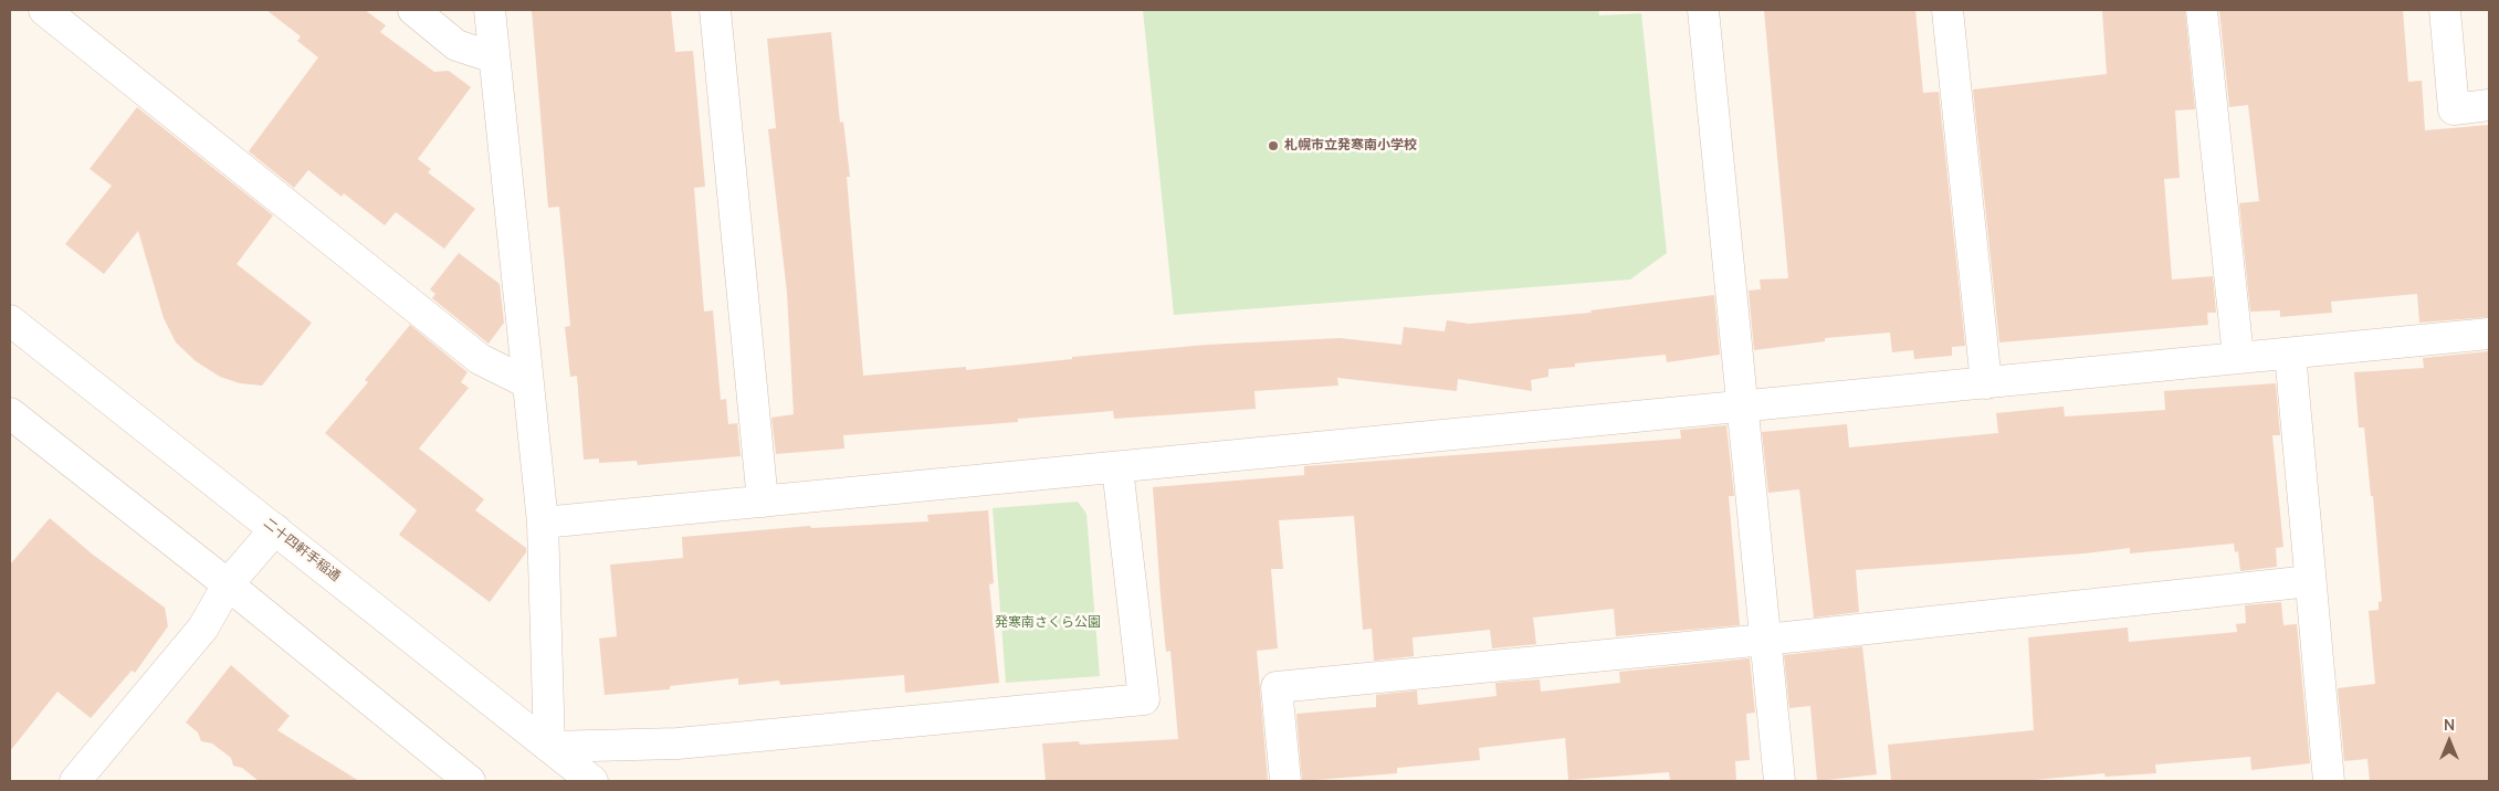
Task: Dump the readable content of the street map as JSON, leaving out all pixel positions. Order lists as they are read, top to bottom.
{
  "streets": {
    "street": ["二十四軒手稲通"]
  },
  "parks": ["発寒南さくら公園"],
  "places": ["札幌市立発寒南小学校"],
  "north": "top"
}
